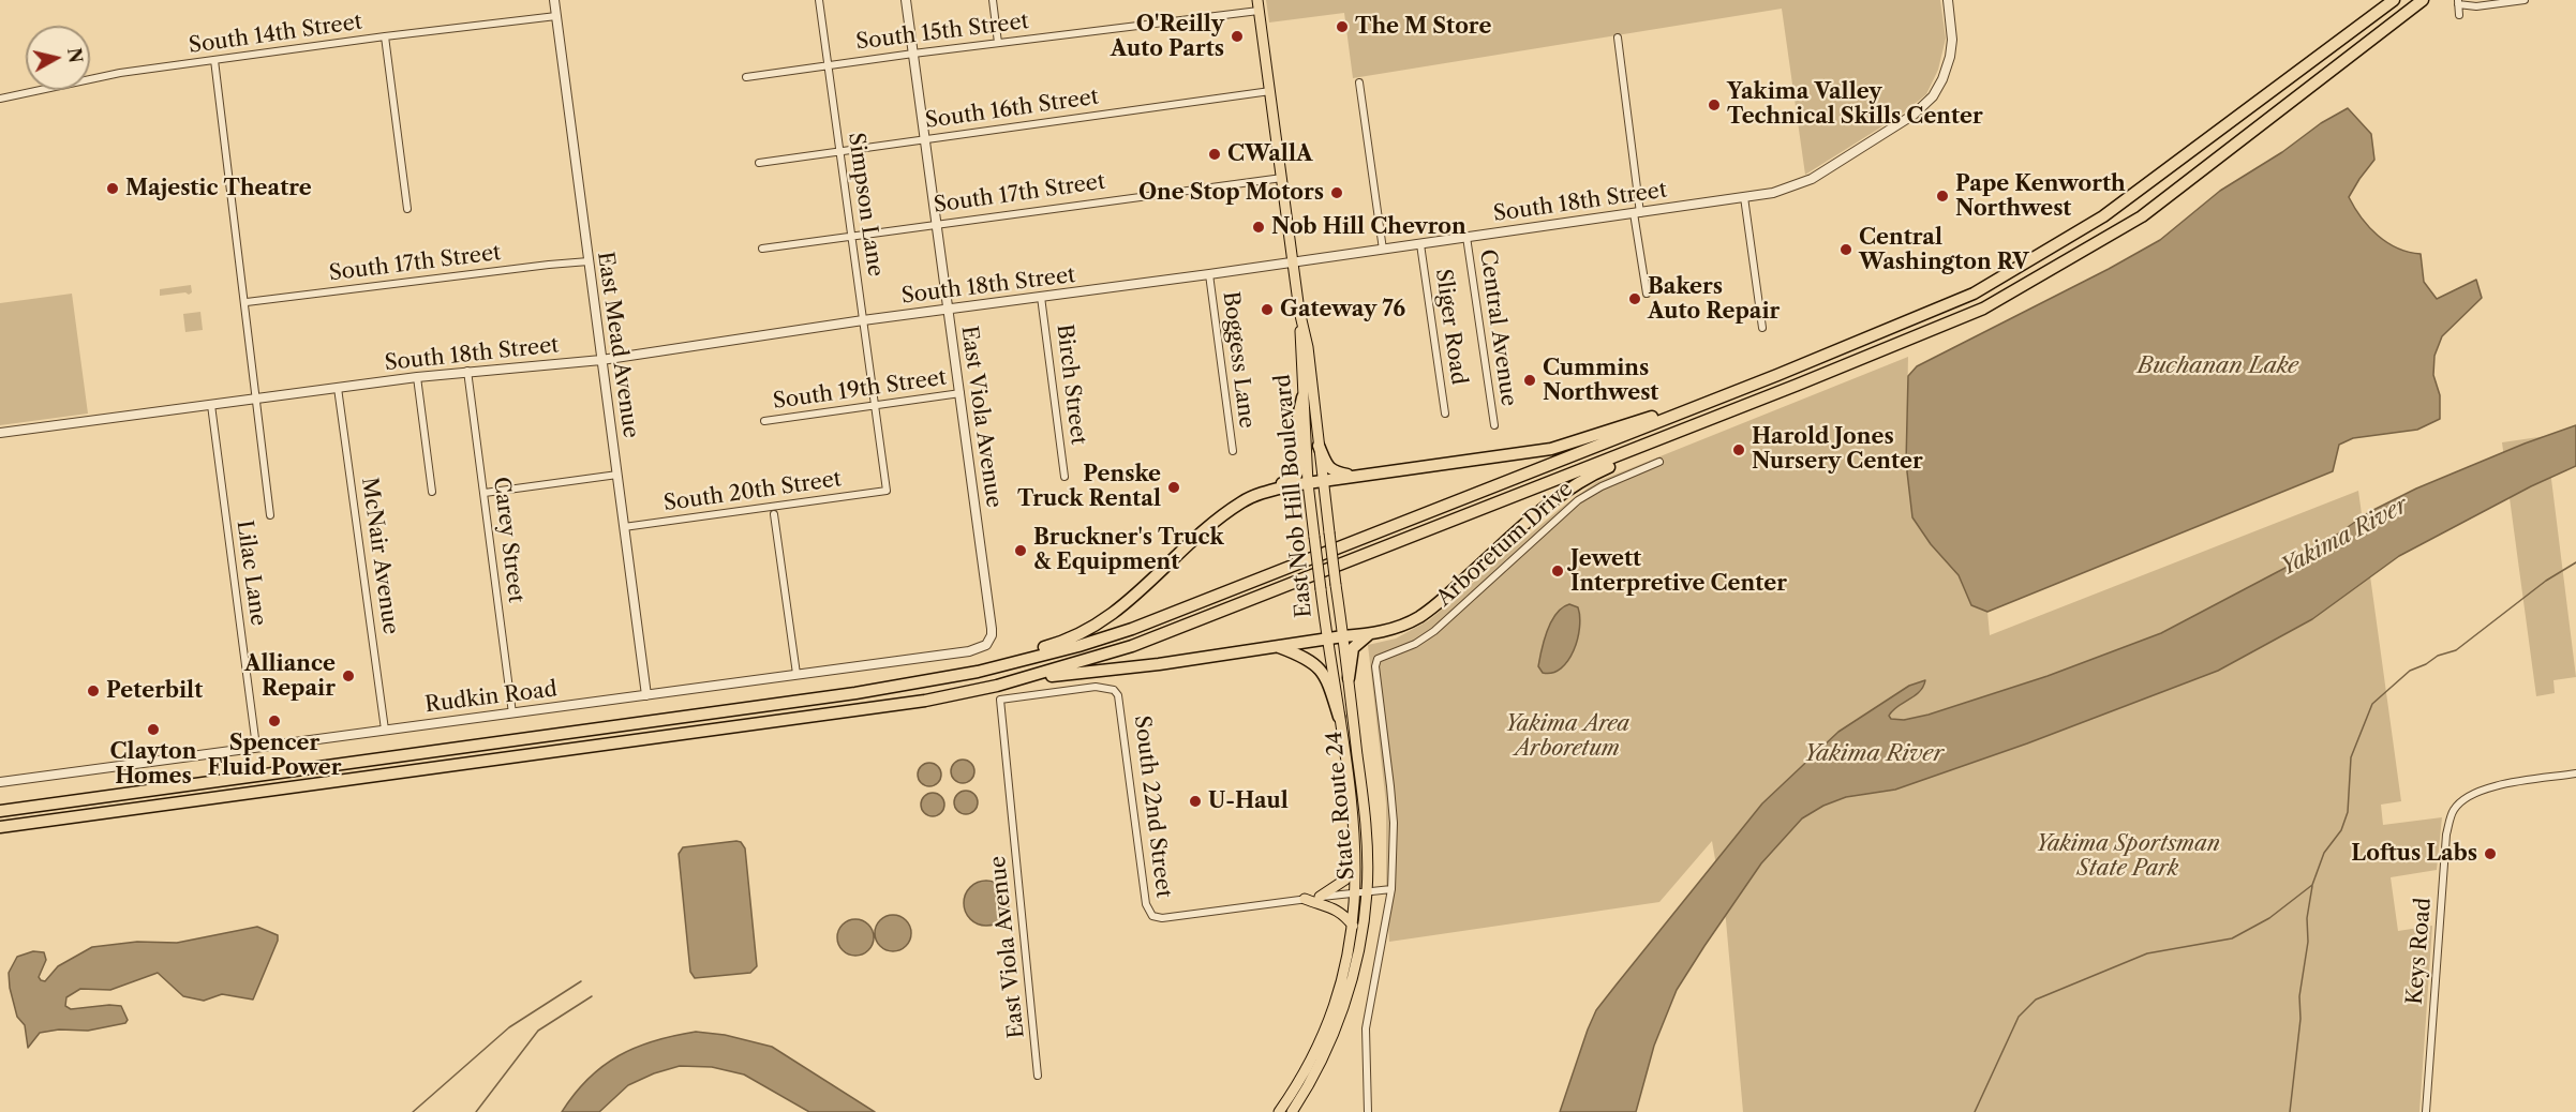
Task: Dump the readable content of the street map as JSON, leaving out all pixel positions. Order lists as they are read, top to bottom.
{
  "streets": {
    "main road": ["East Nob Hill Boulevard", "State Route 24"],
    "street": [
      "South 15th Street",
      "South 14th Street",
      "South 16th Street",
      "South 17th Street",
      "South 18th Street",
      "Simpson Lane",
      "Sliger Road",
      "Central Avenue",
      "East Mead Avenue",
      "Boggess Lane",
      "Birch Street",
      "South 19th Street",
      "East Viola Avenue",
      "South 20th Street",
      "Carey Street",
      "Arboretum Drive",
      "McNair Avenue",
      "Lilac Lane",
      "Rudkin Road",
      "South 22nd Street",
      "Keys Road"
    ]
  },
  "crossings": [
    ["South 15th Street", "Simpson Lane"],
    ["South 15th Street", "East Viola Avenue"],
    ["South 15th Street", "East Nob Hill Boulevard"],
    ["South 14th Street", "East Mead Avenue"],
    ["South 16th Street", "Simpson Lane"],
    ["South 16th Street", "East Viola Avenue"],
    ["South 16th Street", "East Nob Hill Boulevard"],
    ["South 17th Street", "Simpson Lane"],
    ["South 17th Street", "East Mead Avenue"],
    ["South 17th Street", "East Viola Avenue"],
    ["South 17th Street", "East Nob Hill Boulevard"],
    ["South 18th Street", "Simpson Lane"],
    ["South 18th Street", "Sliger Road"],
    ["South 18th Street", "Central Avenue"],
    ["South 18th Street", "East Mead Avenue"],
    ["South 18th Street", "Boggess Lane"],
    ["South 18th Street", "Birch Street"],
    ["South 18th Street", "East Viola Avenue"],
    ["South 18th Street", "East Nob Hill Boulevard"],
    ["South 18th Street", "Carey Street"],
    ["South 18th Street", "McNair Avenue"],
    ["South 18th Street", "Lilac Lane"],
    ["Simpson Lane", "South 19th Street"],
    ["Simpson Lane", "South 20th Street"],
    ["East Mead Avenue", "South 20th Street"],
    ["East Mead Avenue", "Rudkin Road"],
    ["South 19th Street", "East Viola Avenue"],
    ["East Viola Avenue", "Rudkin Road"],
    ["East Viola Avenue", "South 22nd Street"],
    ["East Nob Hill Boulevard", "State Route 24"],
    ["Carey Street", "Rudkin Road"],
    ["Arboretum Drive", "South 22nd Street"],
    ["McNair Avenue", "Rudkin Road"],
    ["Lilac Lane", "Rudkin Road"],
    ["State Route 24", "South 22nd Street"]
  ],
  "water": ["Buchanan Lake", "Yakima River"],
  "parks": ["Yakima Area Arboretum", "Yakima Sportsman State Park"],
  "places": [
    "The M Store",
    "O'Reilly Auto Parts",
    "Yakima Valley Technical Skills Center",
    "CWallA",
    "Majestic Theatre",
    "One Stop Motors",
    "Pape Kenworth Northwest",
    "Nob Hill Chevron",
    "Central Washington RV",
    "Bakers Auto Repair",
    "Gateway 76",
    "Cummins Northwest",
    "Harold Jones Nursery Center",
    "Penske Truck Rental",
    "Bruckner's Truck & Equipment",
    "Jewett Interpretive Center",
    "Alliance Repair",
    "Peterbilt",
    "Spencer Fluid Power",
    "Clayton Homes",
    "U-Haul",
    "Loftus Labs"
  ],
  "north": "right"
}
